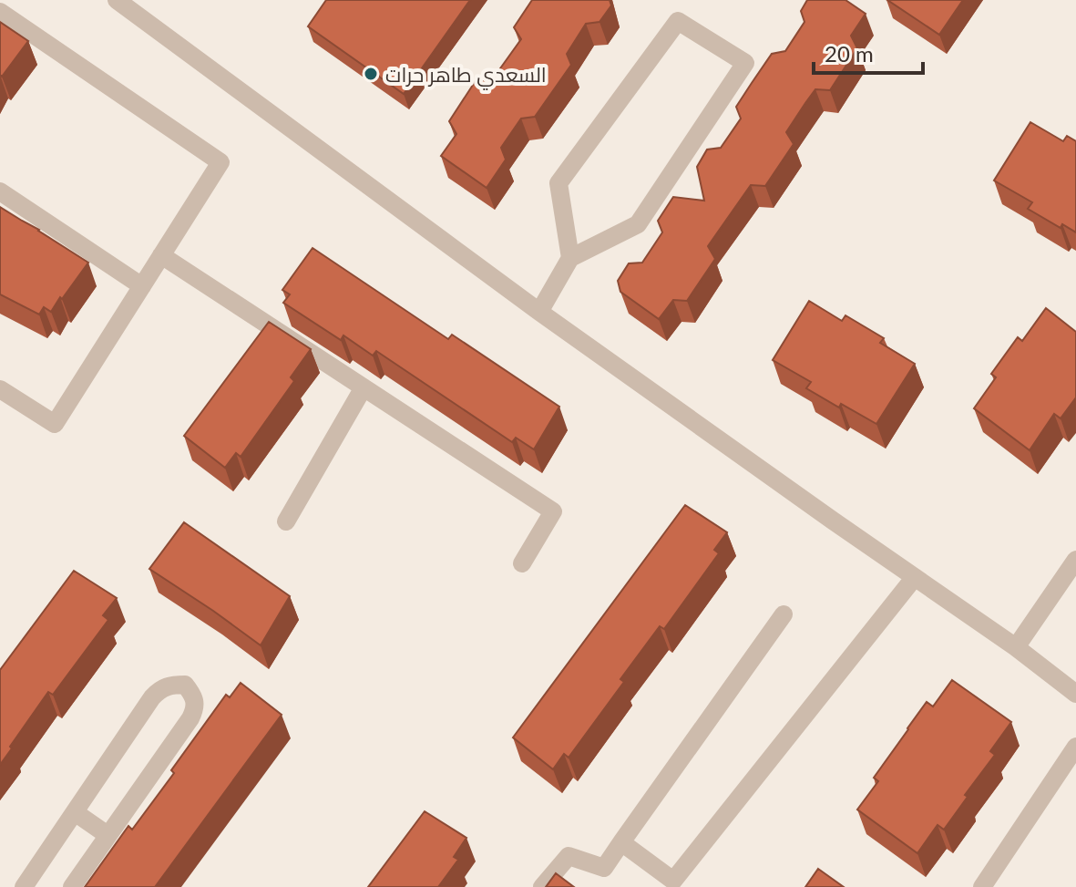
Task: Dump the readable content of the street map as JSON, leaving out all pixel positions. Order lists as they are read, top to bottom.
{
  "places": ["السعدي طاهر حرات"],
  "scale_bar": "20 m"
}
